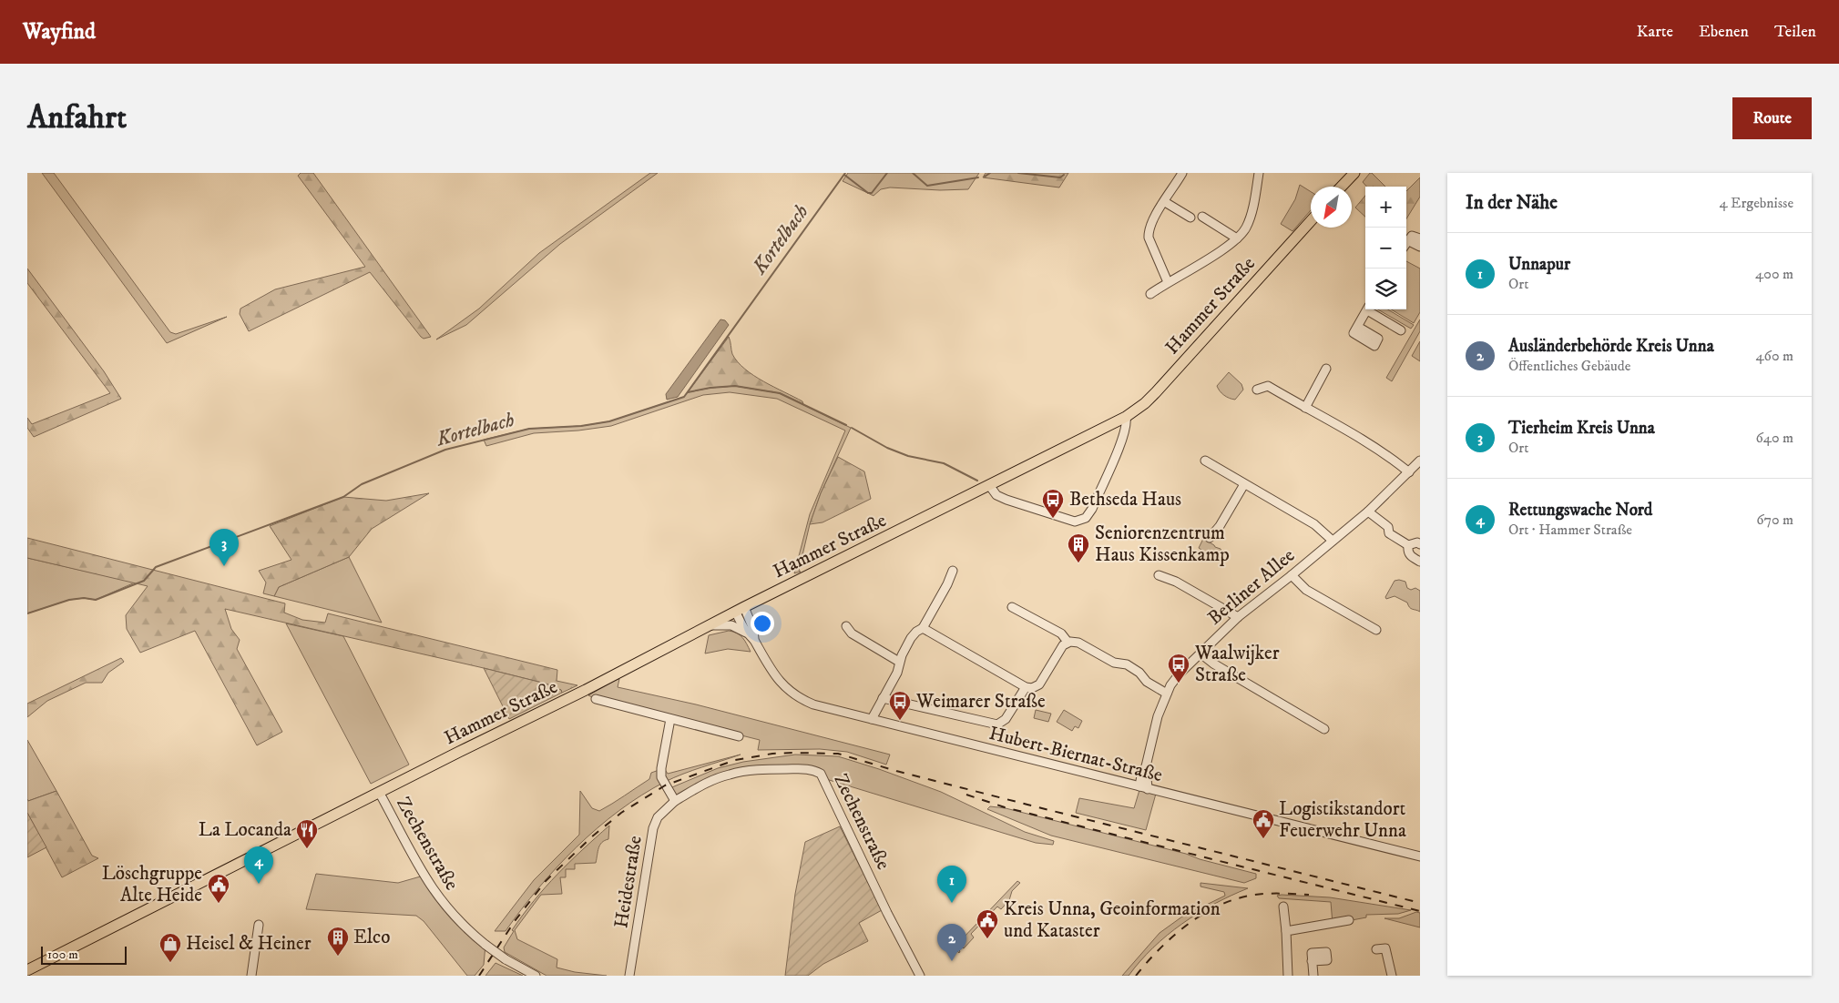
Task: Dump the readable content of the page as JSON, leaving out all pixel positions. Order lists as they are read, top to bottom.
{
  "streets": {
    "main road": ["Hammer Straße"],
    "street": [
      "Berliner Allee",
      "Hubert-Biernat-Straße",
      "Zechenstraße",
      "Heidestraße"
    ]
  },
  "crossings": [
    ["Hammer Straße", "Hubert-Biernat-Straße"],
    ["Hammer Straße", "Zechenstraße"],
    ["Berliner Allee", "Hubert-Biernat-Straße"],
    ["Zechenstraße", "Heidestraße"]
  ],
  "water": ["Kortelbach"],
  "places": {
    "bus stop": ["Bethseda Haus", "Waalwijker Straße", "Weimarer Straße"],
    "building": ["Seniorenzentrum Haus Kissenkamp", "Elco"],
    "public building": ["Logistikstandort Feuerwehr Unna", "Löschgruppe Alte Heide", "Kreis Unna, Geoinformation und Kataster"],
    "restaurant": ["La Locanda"],
    "shop": ["Heisel & Heiner"]
  },
  "scale_bar": "100 m",
  "north": "bottom left",
  "page": {
    "header": "Wayfind",
    "nav": ["Karte", "Ebenen", "Teilen"],
    "buttons": "Route",
    "title": "Anfahrt",
    "heading": ["In der Nähe", "4 Ergebnisse"],
    "map_buttons": ["+", "−"],
    "list": [
      {
        "mark": "1",
        "name": "Unnapur",
        "note": "Ort",
        "value": "400 m"
      },
      {
        "mark": "2",
        "name": "Ausländerbehörde Kreis Unna",
        "note": "Öffentliches Gebäude",
        "value": "460 m"
      },
      {
        "mark": "3",
        "name": "Tierheim Kreis Unna",
        "note": "Ort",
        "value": "640 m"
      },
      {
        "mark": "4",
        "name": "Rettungswache Nord",
        "note": "Ort · Hammer Straße",
        "value": "670 m"
      }
    ],
    "pins": [
      "3",
      "4",
      "1",
      "2"
    ],
    "scale": "100 m"
  }
}
